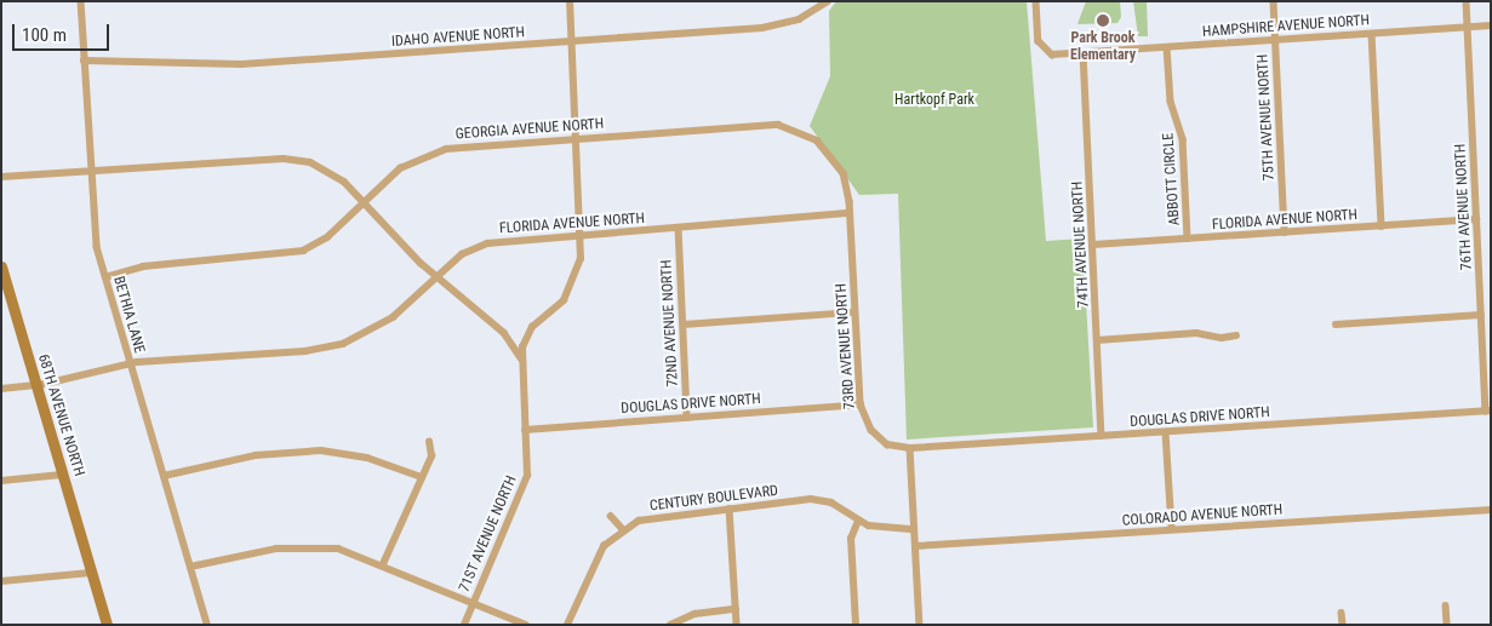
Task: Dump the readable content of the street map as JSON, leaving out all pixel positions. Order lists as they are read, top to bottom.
{
  "streets": {
    "street": [
      "HAMPSHIRE AVENUE NORTH",
      "IDAHO AVENUE NORTH",
      "75TH AVENUE NORTH",
      "GEORGIA AVENUE NORTH",
      "ABBOTT CIRCLE",
      "76TH AVENUE NORTH",
      "FLORIDA AVENUE NORTH",
      "74TH AVENUE NORTH",
      "BETHIA LANE",
      "72ND AVENUE NORTH",
      "73RD AVENUE NORTH",
      "DOUGLAS DRIVE NORTH",
      "68TH AVENUE NORTH",
      "CENTURY BOULEVARD",
      "COLORADO AVENUE NORTH",
      "71ST AVENUE NORTH"
    ]
  },
  "crossings": [
    ["HAMPSHIRE AVENUE NORTH", "75TH AVENUE NORTH"],
    ["HAMPSHIRE AVENUE NORTH", "ABBOTT CIRCLE"],
    ["HAMPSHIRE AVENUE NORTH", "76TH AVENUE NORTH"],
    ["HAMPSHIRE AVENUE NORTH", "74TH AVENUE NORTH"],
    ["IDAHO AVENUE NORTH", "BETHIA LANE"],
    ["IDAHO AVENUE NORTH", "71ST AVENUE NORTH"],
    ["75TH AVENUE NORTH", "FLORIDA AVENUE NORTH"],
    ["GEORGIA AVENUE NORTH", "73RD AVENUE NORTH"],
    ["GEORGIA AVENUE NORTH", "71ST AVENUE NORTH"],
    ["ABBOTT CIRCLE", "FLORIDA AVENUE NORTH"],
    ["76TH AVENUE NORTH", "FLORIDA AVENUE NORTH"],
    ["76TH AVENUE NORTH", "DOUGLAS DRIVE NORTH"],
    ["FLORIDA AVENUE NORTH", "74TH AVENUE NORTH"],
    ["FLORIDA AVENUE NORTH", "BETHIA LANE"],
    ["FLORIDA AVENUE NORTH", "72ND AVENUE NORTH"],
    ["FLORIDA AVENUE NORTH", "73RD AVENUE NORTH"],
    ["FLORIDA AVENUE NORTH", "68TH AVENUE NORTH"],
    ["FLORIDA AVENUE NORTH", "71ST AVENUE NORTH"],
    ["74TH AVENUE NORTH", "DOUGLAS DRIVE NORTH"],
    ["72ND AVENUE NORTH", "DOUGLAS DRIVE NORTH"],
    ["73RD AVENUE NORTH", "DOUGLAS DRIVE NORTH"],
    ["DOUGLAS DRIVE NORTH", "71ST AVENUE NORTH"]
  ],
  "parks": ["Hartkopf Park"],
  "places": ["Park Brook Elementary"],
  "scale_bar": "100 m"
}
